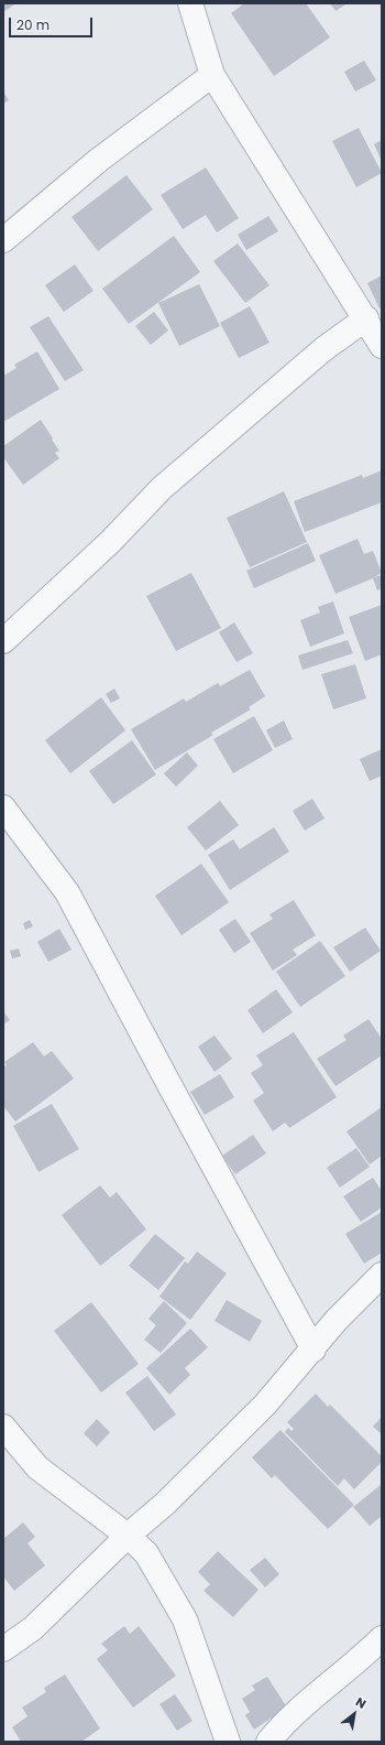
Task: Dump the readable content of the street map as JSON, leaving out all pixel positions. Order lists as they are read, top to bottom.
{
  "scale_bar": "20 m",
  "north": "top right"
}
